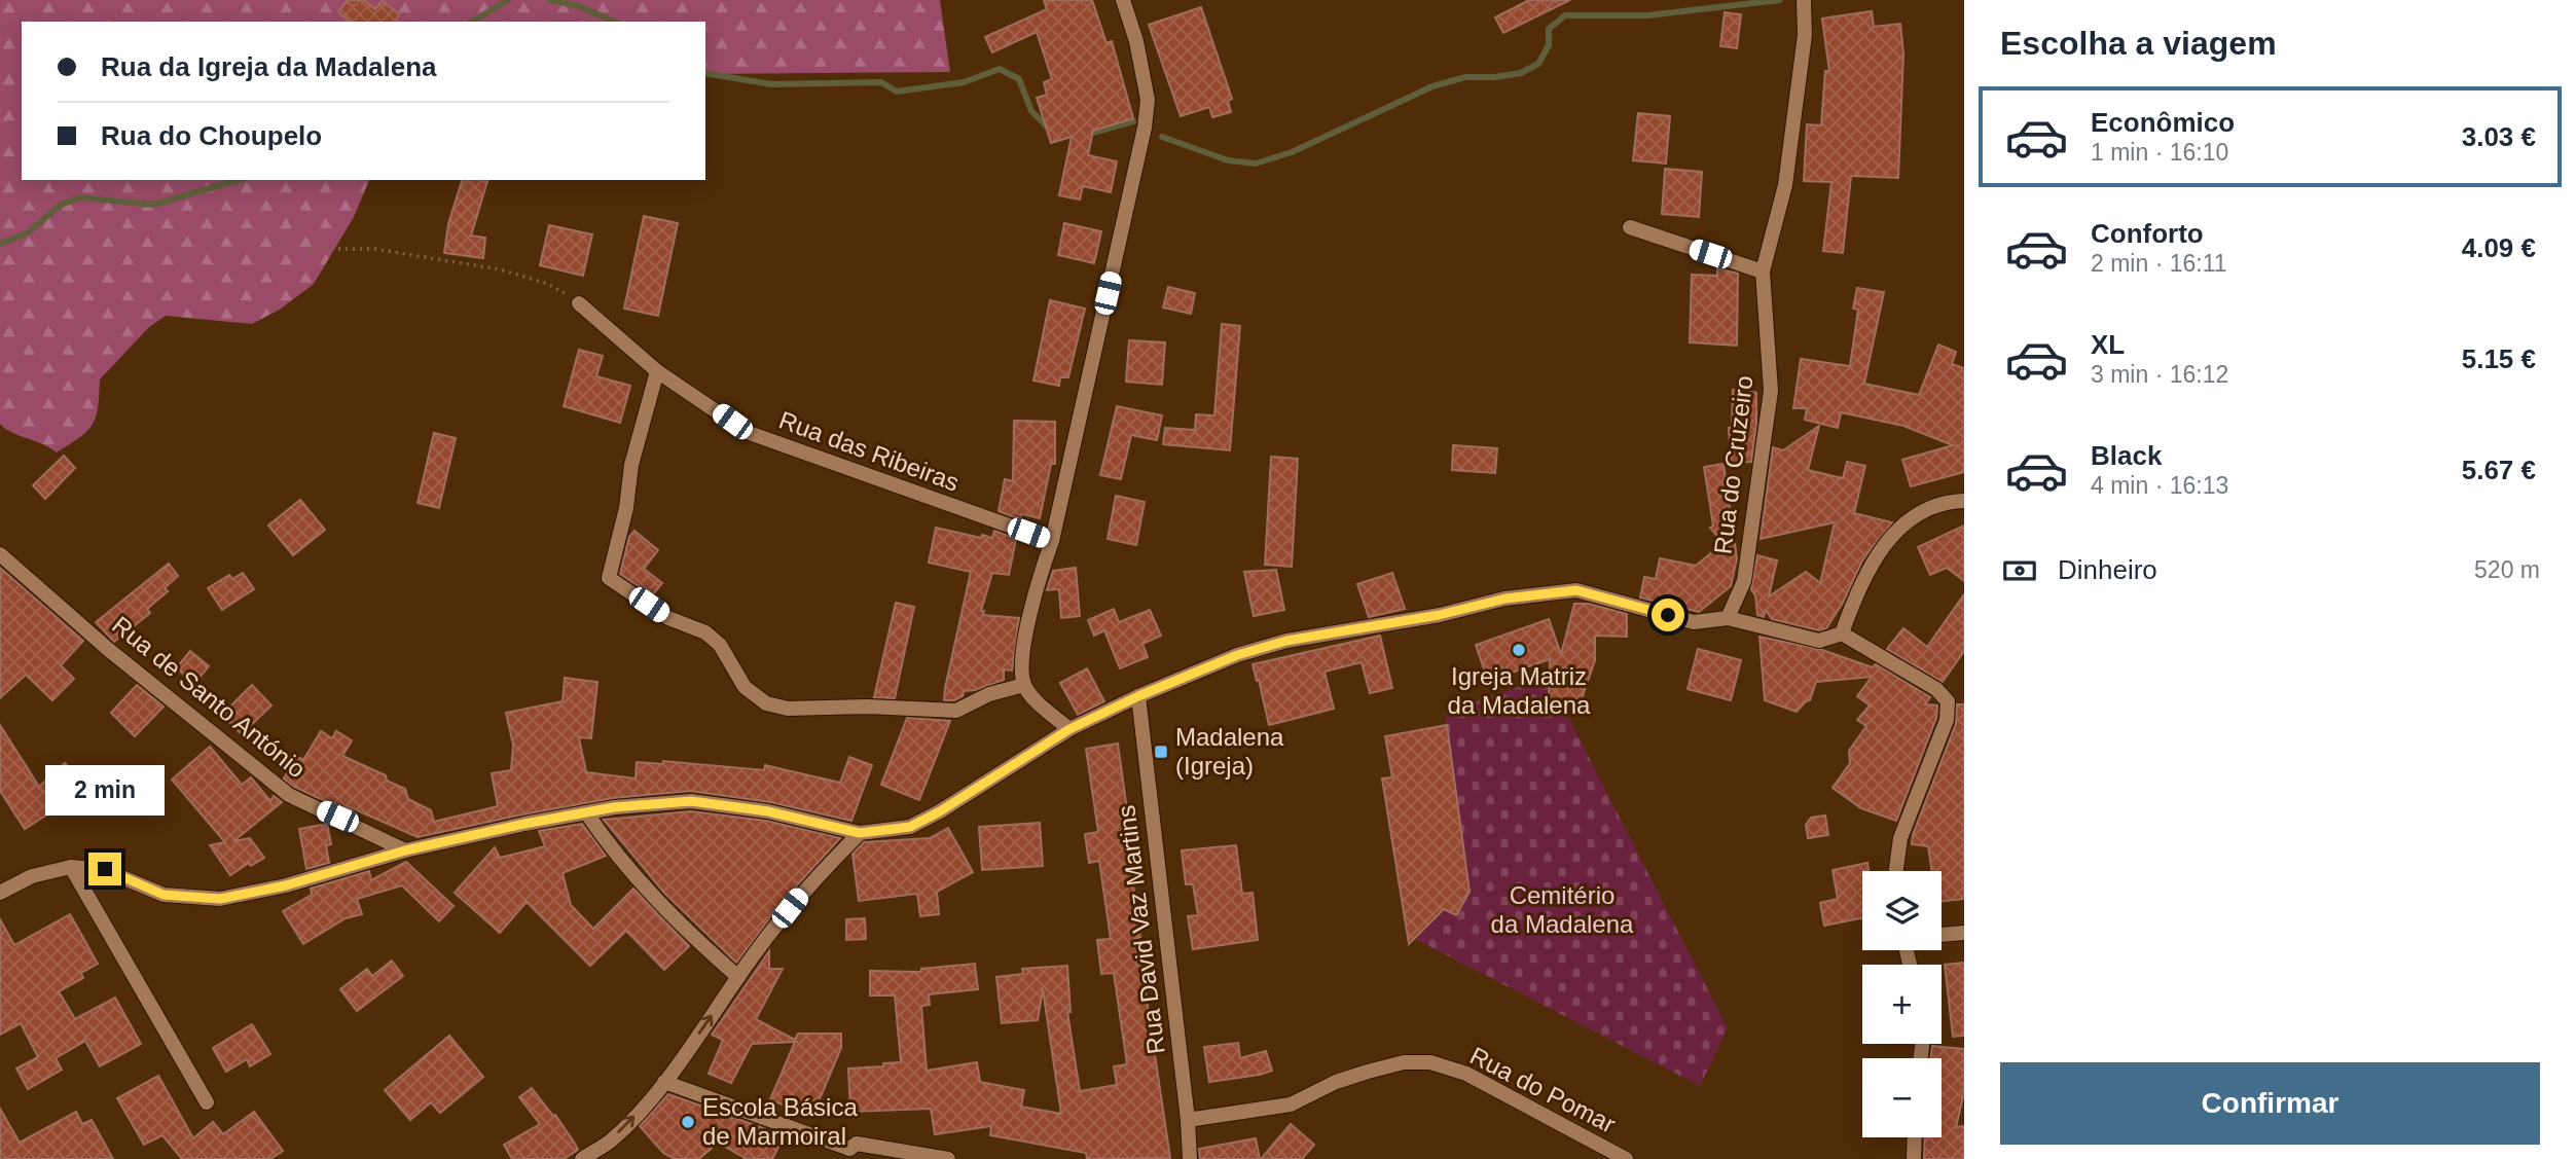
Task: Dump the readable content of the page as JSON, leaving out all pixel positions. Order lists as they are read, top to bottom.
{
  "streets": {
    "street": [
      "Rua das Ribeiras",
      "Rua do Cruzeiro",
      "Rua de Santo António",
      "Rua David Vaz Martins",
      "Rua do Pomar"
    ]
  },
  "crossings": [
    ["Rua David Vaz Martins", "Rua do Pomar"]
  ],
  "parks": ["Cemitério da Madalena"],
  "places": {
    "other": ["Igreja Matriz da Madalena", "Escola Básica de Marmoiral"],
    "transit": ["Madalena (Igreja)"]
  },
  "page": {
    "heading": "Escolha a viagem",
    "banner": ["Rua da Igreja da Madalena", "Rua do Choupelo"],
    "list": [
      {
        "name": "Econômico",
        "note": "1 min · 16:10",
        "value": "3.03 €"
      },
      {
        "name": "Conforto",
        "note": "2 min · 16:11",
        "value": "4.09 €"
      },
      {
        "name": "XL",
        "note": "3 min · 16:12",
        "value": "5.15 €"
      },
      {
        "name": "Black",
        "note": "4 min · 16:13",
        "value": "5.67 €"
      }
    ],
    "pay": ["Dinheiro", "520 m"],
    "bubble": "2 min",
    "map_buttons": ["+", "−"],
    "buttons": "Confirmar"
  }
}
